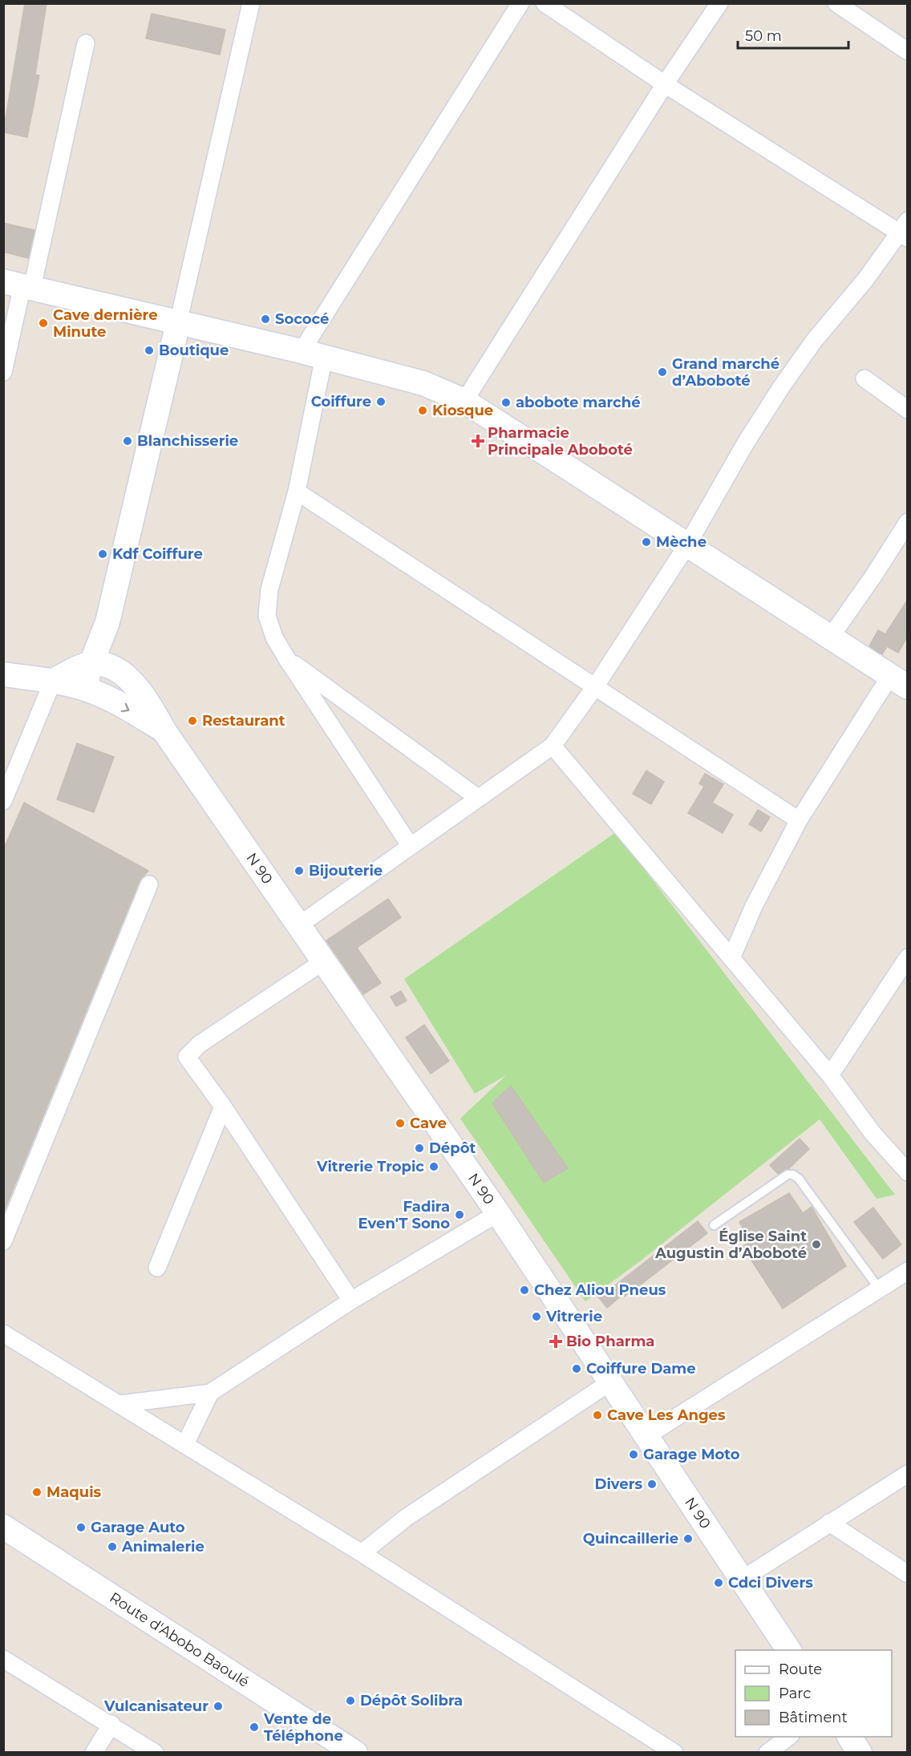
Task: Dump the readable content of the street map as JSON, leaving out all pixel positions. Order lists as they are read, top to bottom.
{
  "streets": {
    "street": ["N 90", "Route d'Abobo Baoulé"]
  },
  "places": {
    "other": [
      "Sococé",
      "Cave dernière Minute",
      "Boutique",
      "Grand marché d’Aboboté",
      "Coiffure",
      "abobote marché",
      "Kiosque",
      "Blanchisserie",
      "Mèche",
      "Kdf Coiffure",
      "Restaurant",
      "Bijouterie",
      "Cave",
      "Dépôt",
      "Vitrerie Tropic",
      "Fadira Even'T Sono",
      "Église Saint Augustin d’Aboboté",
      "Chez Aliou Pneus",
      "Vitrerie",
      "Coiffure Dame",
      "Cave Les Anges",
      "Garage Moto",
      "Divers",
      "Maquis",
      "Garage Auto",
      "Quincaillerie",
      "Animalerie",
      "Cdci Divers",
      "Dépôt Solibra",
      "Vulcanisateur",
      "Vente de Téléphone"
    ],
    "health": ["Pharmacie Principale Aboboté", "Bio Pharma"]
  },
  "legend": ["Route", "Parc", "Bâtiment"],
  "scale_bar": "50 m"
}
